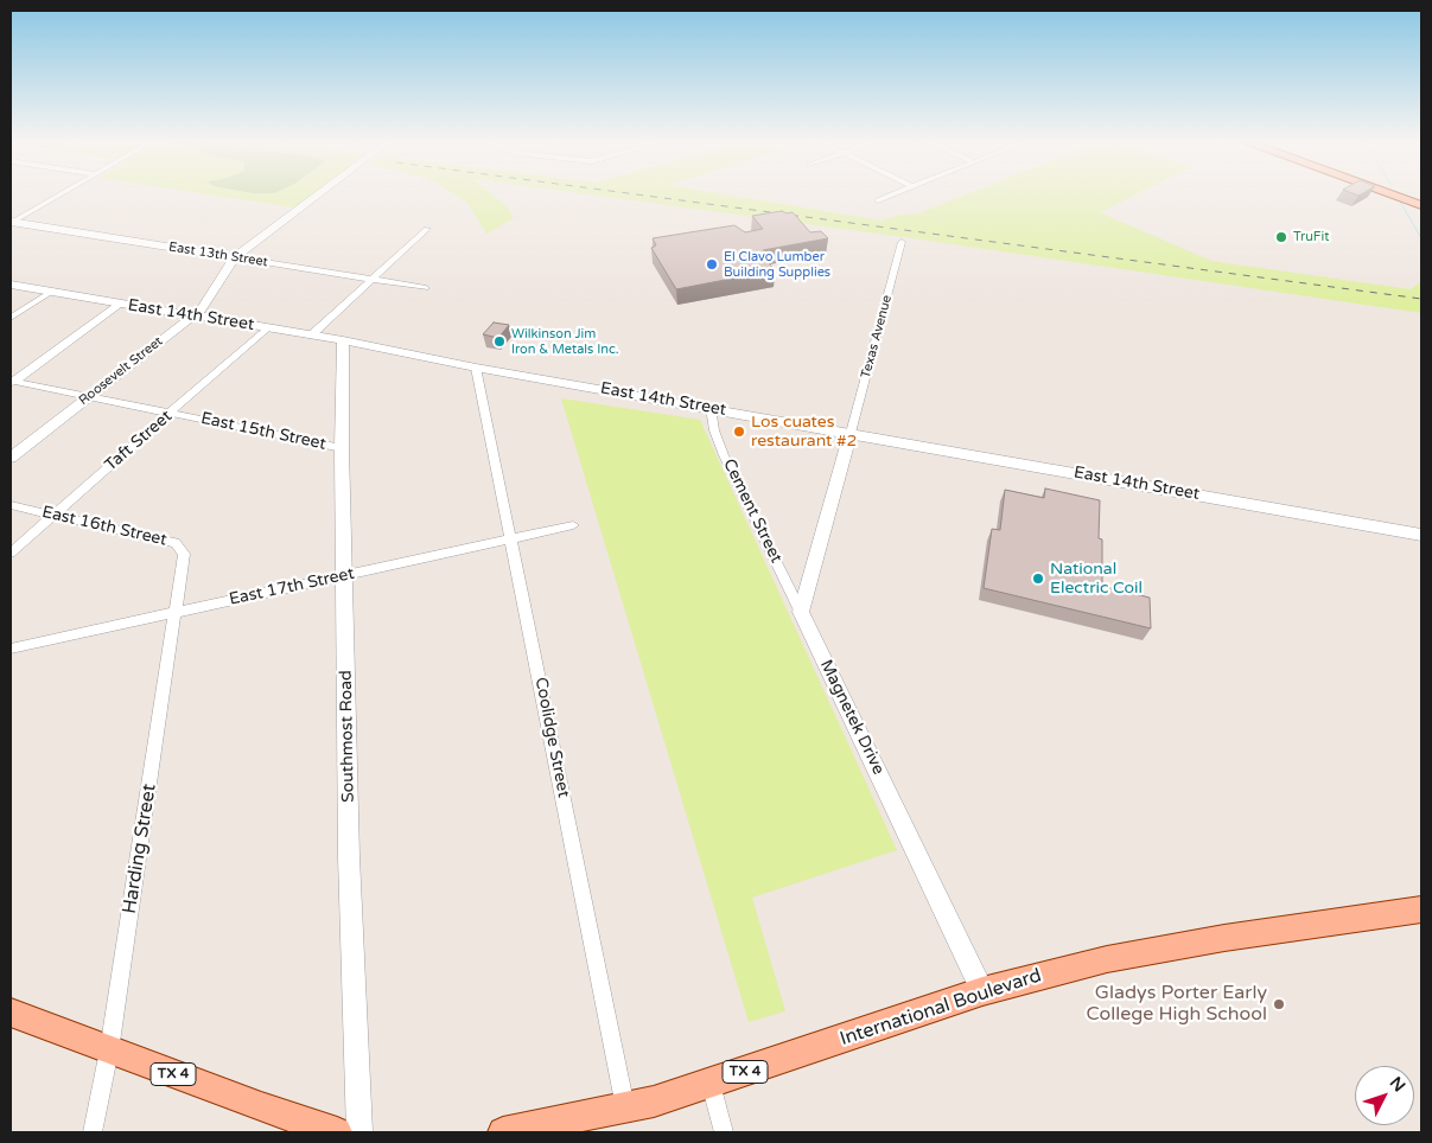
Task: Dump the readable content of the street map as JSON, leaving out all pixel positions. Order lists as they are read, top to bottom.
{
  "streets": {
    "main road": ["International Boulevard", "TX 4"],
    "street": [
      "East 13th Street",
      "East 14th Street",
      "Texas Avenue",
      "Roosevelt Street",
      "East 15th Street",
      "Taft Street",
      "Cement Street",
      "East 16th Street",
      "East 17th Street",
      "Magnetek Drive",
      "Southmost Road",
      "Coolidge Street",
      "Harding Street"
    ]
  },
  "crossings": [
    ["East 13th Street", "Roosevelt Street"],
    ["East 14th Street", "Texas Avenue"],
    ["East 14th Street", "Roosevelt Street"],
    ["East 14th Street", "Taft Street"],
    ["East 14th Street", "Cement Street"],
    ["East 14th Street", "Southmost Road"],
    ["East 14th Street", "Coolidge Street"],
    ["Roosevelt Street", "East 15th Street"],
    ["East 15th Street", "Taft Street"],
    ["East 15th Street", "Southmost Road"],
    ["Taft Street", "East 16th Street"],
    ["Cement Street", "Magnetek Drive"],
    ["East 16th Street", "Harding Street"],
    ["East 17th Street", "Southmost Road"],
    ["East 17th Street", "Coolidge Street"],
    ["East 17th Street", "Harding Street"],
    ["Magnetek Drive", "International Boulevard"],
    ["Coolidge Street", "International Boulevard"],
    ["Harding Street", "TX 4"]
  ],
  "places": [
    "TruFit",
    "El Clavo Lumber Building Supplies",
    "Wilkinson Jim Iron & Metals Inc.",
    "Los cuates restaurant #2",
    "National Electric Coil",
    "Gladys Porter Early College High School"
  ],
  "north": "top right"
}
